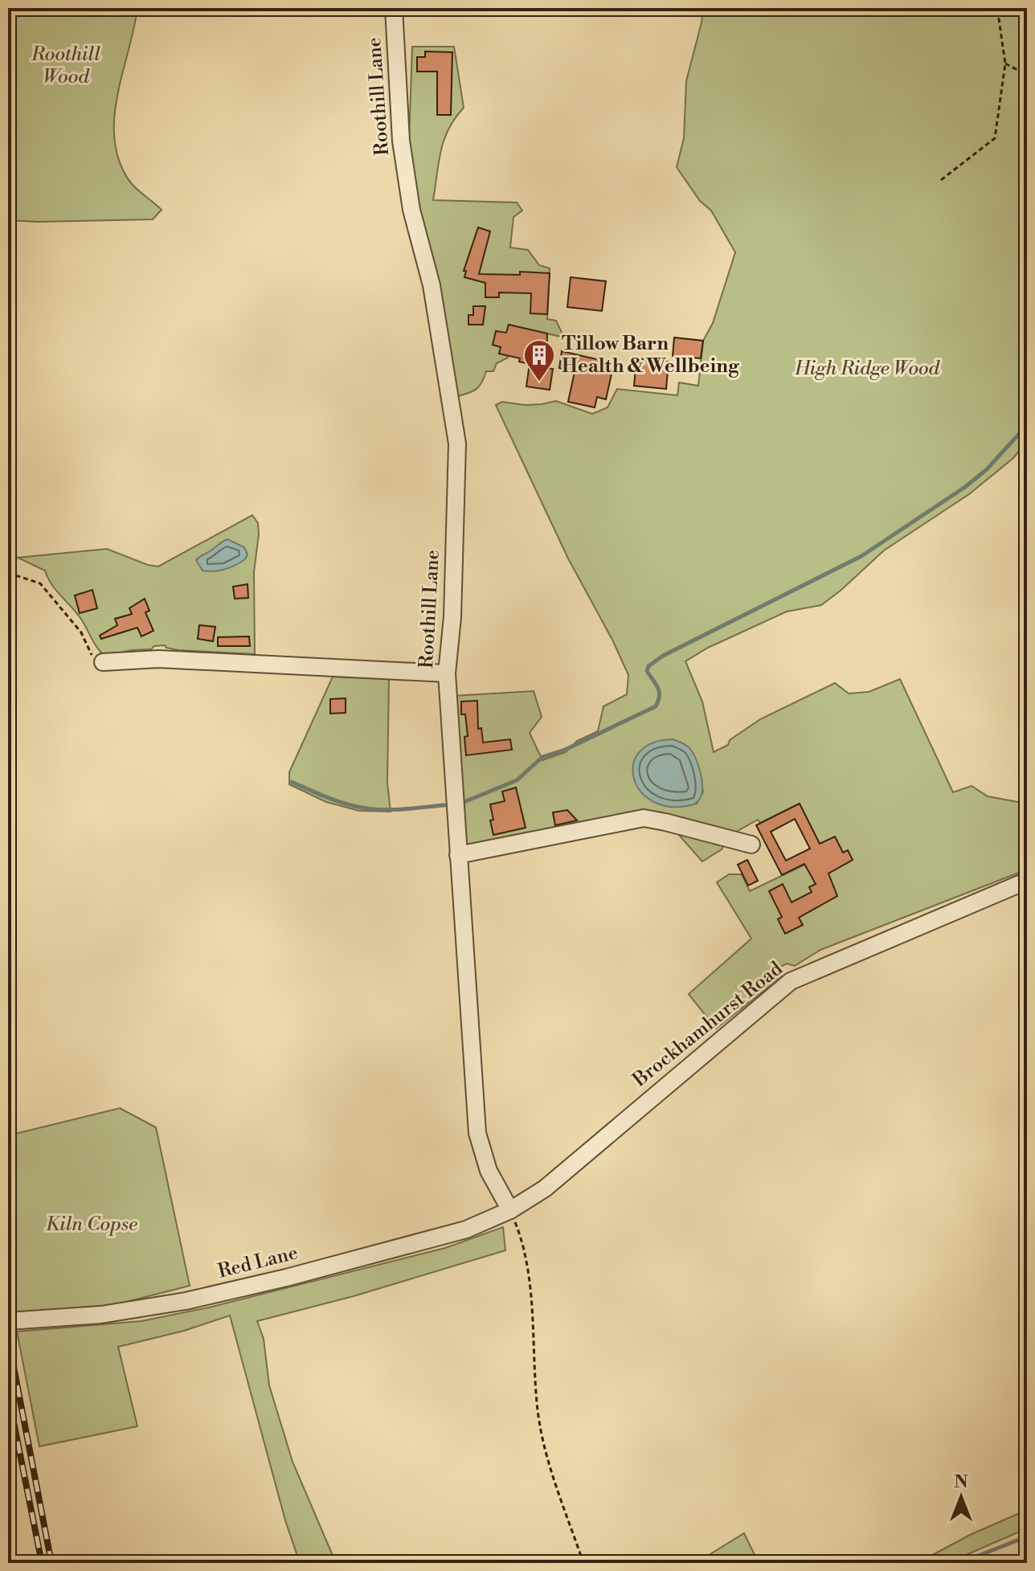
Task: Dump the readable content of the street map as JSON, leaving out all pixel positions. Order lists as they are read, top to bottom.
{
  "streets": {
    "street": ["Roothill Lane", "Brockhamhurst Road", "Red Lane"]
  },
  "crossings": [
    ["Roothill Lane", "Brockhamhurst Road"],
    ["Roothill Lane", "Red Lane"],
    ["Brockhamhurst Road", "Red Lane"]
  ],
  "parks": ["Roothill Wood", "High Ridge Wood", "Kiln Copse"],
  "places": {
    "building": ["Tillow Barn Health & Wellbeing"]
  },
  "north": "top"
}
